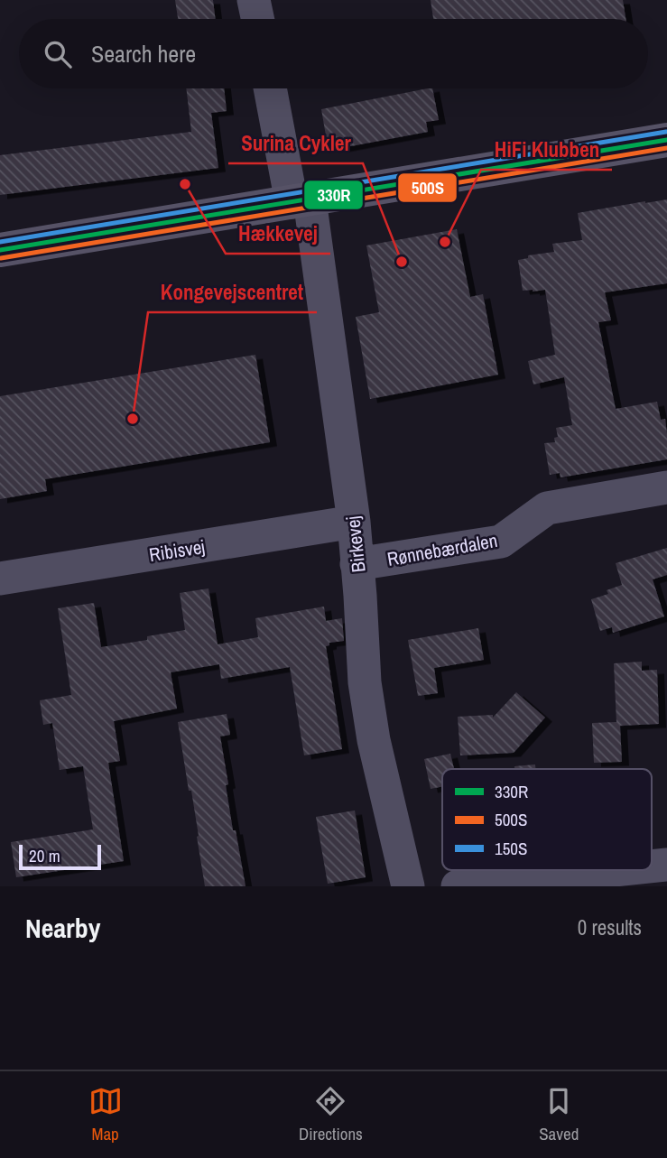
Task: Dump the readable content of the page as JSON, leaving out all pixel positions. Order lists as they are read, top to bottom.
{
  "streets": {
    "street": ["Birkevej", "Rønnebærdalen", "Ribisvej"]
  },
  "crossings": [
    ["Birkevej", "Rønnebærdalen"],
    ["Birkevej", "Ribisvej"]
  ],
  "places": [
    "Hækkevej",
    "HiFi Klubben",
    "Surina Cykler",
    "Kongevejscentret"
  ],
  "lines": ["transit line 150S", "transit line 330R", "transit line 500S"],
  "legend": ["330R", "500S", "150S"],
  "scale_bar": "20 m",
  "page": {
    "search": "Search here",
    "scale": "20 m",
    "heading": ["Nearby", "0 results"],
    "nav": ["Map", "Directions", "Saved"]
  }
}
